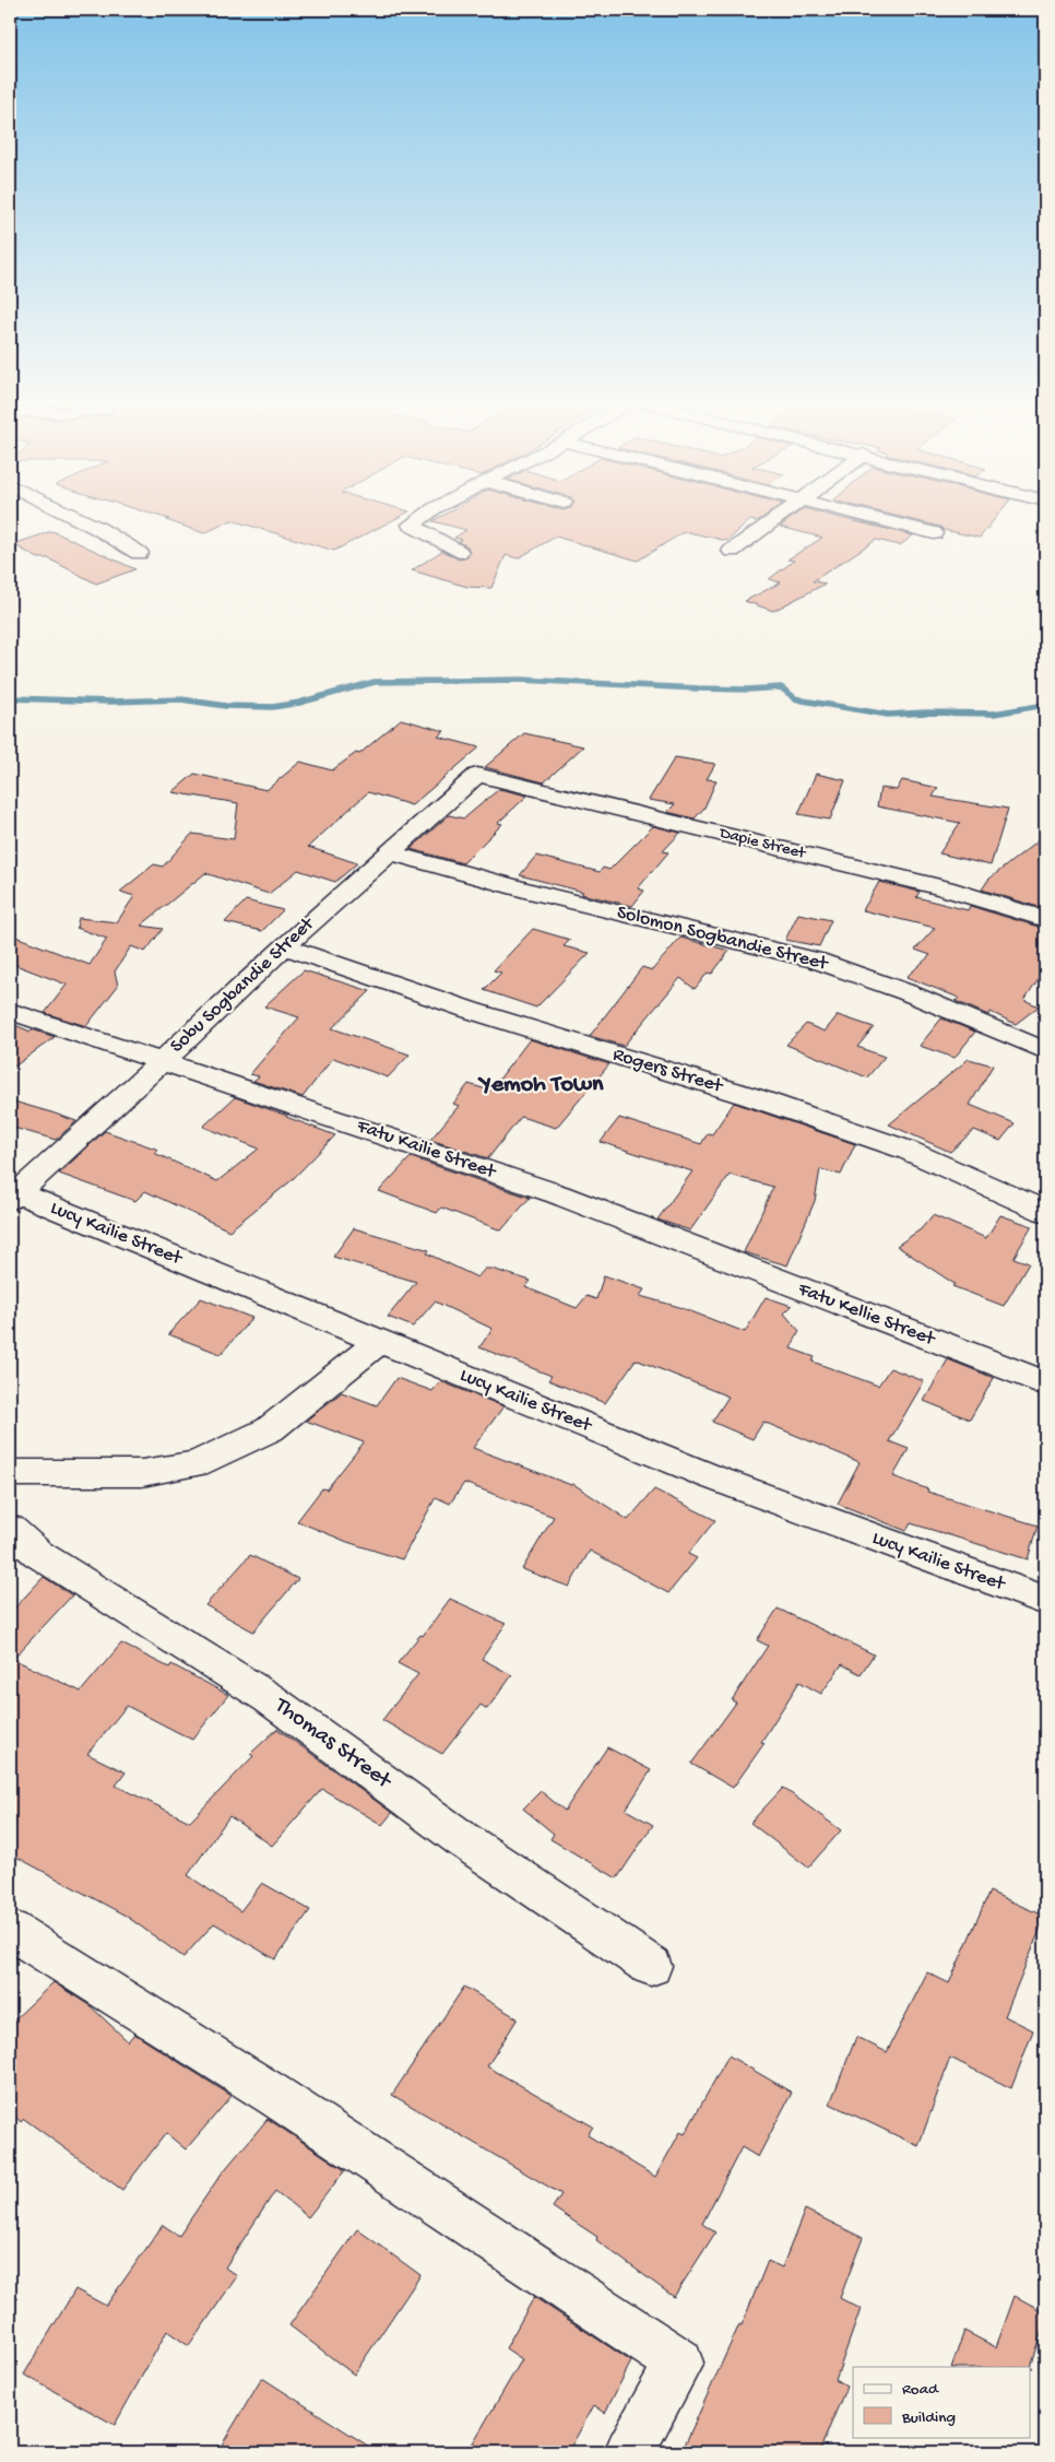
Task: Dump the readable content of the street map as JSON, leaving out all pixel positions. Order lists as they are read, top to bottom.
{
  "streets": {
    "street": [
      "Dapie Street",
      "Solomon Sogbandie Street",
      "Sobu Sogbandie Street",
      "Rogers Street",
      "Fatu Kailie Street",
      "Lucy Kailie Street",
      "Fatu Kellie Street",
      "Thomas Street"
    ]
  },
  "crossings": [
    ["Dapie Street", "Sobu Sogbandie Street"],
    ["Solomon Sogbandie Street", "Sobu Sogbandie Street"],
    ["Sobu Sogbandie Street", "Rogers Street"],
    ["Sobu Sogbandie Street", "Fatu Kailie Street"],
    ["Sobu Sogbandie Street", "Lucy Kailie Street"],
    ["Fatu Kailie Street", "Fatu Kellie Street"]
  ],
  "districts": ["Yemoh Town"],
  "legend": ["Road", "Building"]
}
